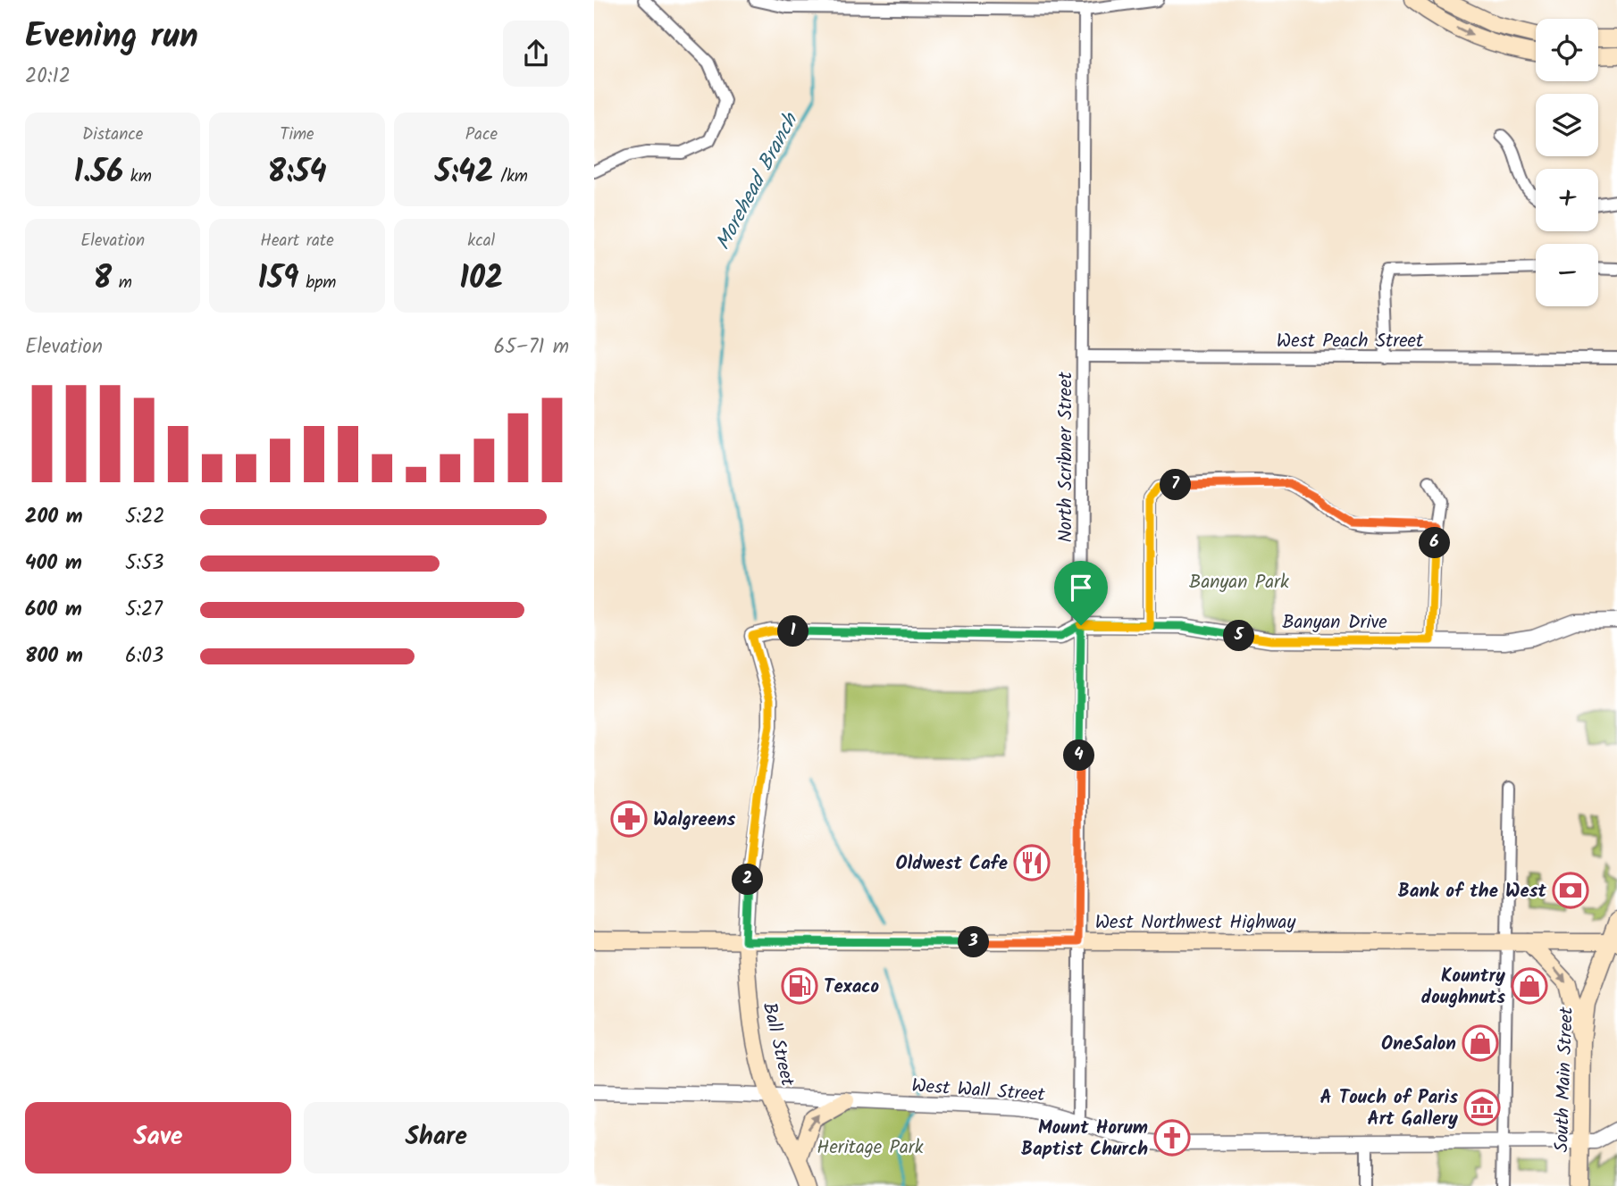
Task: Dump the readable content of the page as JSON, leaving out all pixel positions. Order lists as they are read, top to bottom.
{
  "streets": {
    "main road": ["West Northwest Highway", "Ball Street", "South Main Street"],
    "street": [
      "West Peach Street",
      "North Scribner Street",
      "Banyan Drive",
      "West Wall Street"
    ]
  },
  "crossings": [
    ["West Peach Street", "North Scribner Street"],
    ["North Scribner Street", "Banyan Drive"],
    ["North Scribner Street", "West Northwest Highway"],
    ["North Scribner Street", "West Wall Street"],
    ["Banyan Drive", "West Northwest Highway"],
    ["Banyan Drive", "Ball Street"],
    ["West Northwest Highway", "Ball Street"],
    ["West Northwest Highway", "South Main Street"],
    ["Ball Street", "West Wall Street"],
    ["South Main Street", "West Wall Street"]
  ],
  "water": ["Morehead Branch"],
  "parks": ["Banyan Park", "Heritage Park"],
  "places": {
    "pharmacy": ["Walgreens"],
    "restaurant": ["Oldwest Cafe"],
    "bank": ["Bank of the West"],
    "fuel station": ["Texaco"],
    "shop": ["Kountry doughnuts", "OneSalon"],
    "museum": ["A Touch of Paris Art Gallery"],
    "church": ["Mount Horum Baptist Church"]
  },
  "page": {
    "heading": ["Evening run", "20:12"],
    "map_buttons": ["+", "−"],
    "stats": [
      ["Distance", "1.56 km"],
      ["Time", "8:54"],
      ["Pace", "5:42 /km"],
      ["Elevation", "8 m"],
      ["Heart rate", "159 bpm"],
      ["kcal", "102"]
    ],
    "chart": ["Elevation", "65–71 m"],
    "pins": [
      "7",
      "6",
      "1",
      "5",
      "4",
      "2",
      "3"
    ],
    "list": [
      {
        "name": "200 m",
        "note": "5:22"
      },
      {
        "name": "400 m",
        "note": "5:53"
      },
      {
        "name": "600 m",
        "note": "5:27"
      },
      {
        "name": "800 m",
        "note": "6:03"
      }
    ],
    "buttons": ["Save", "Share"]
  }
}
